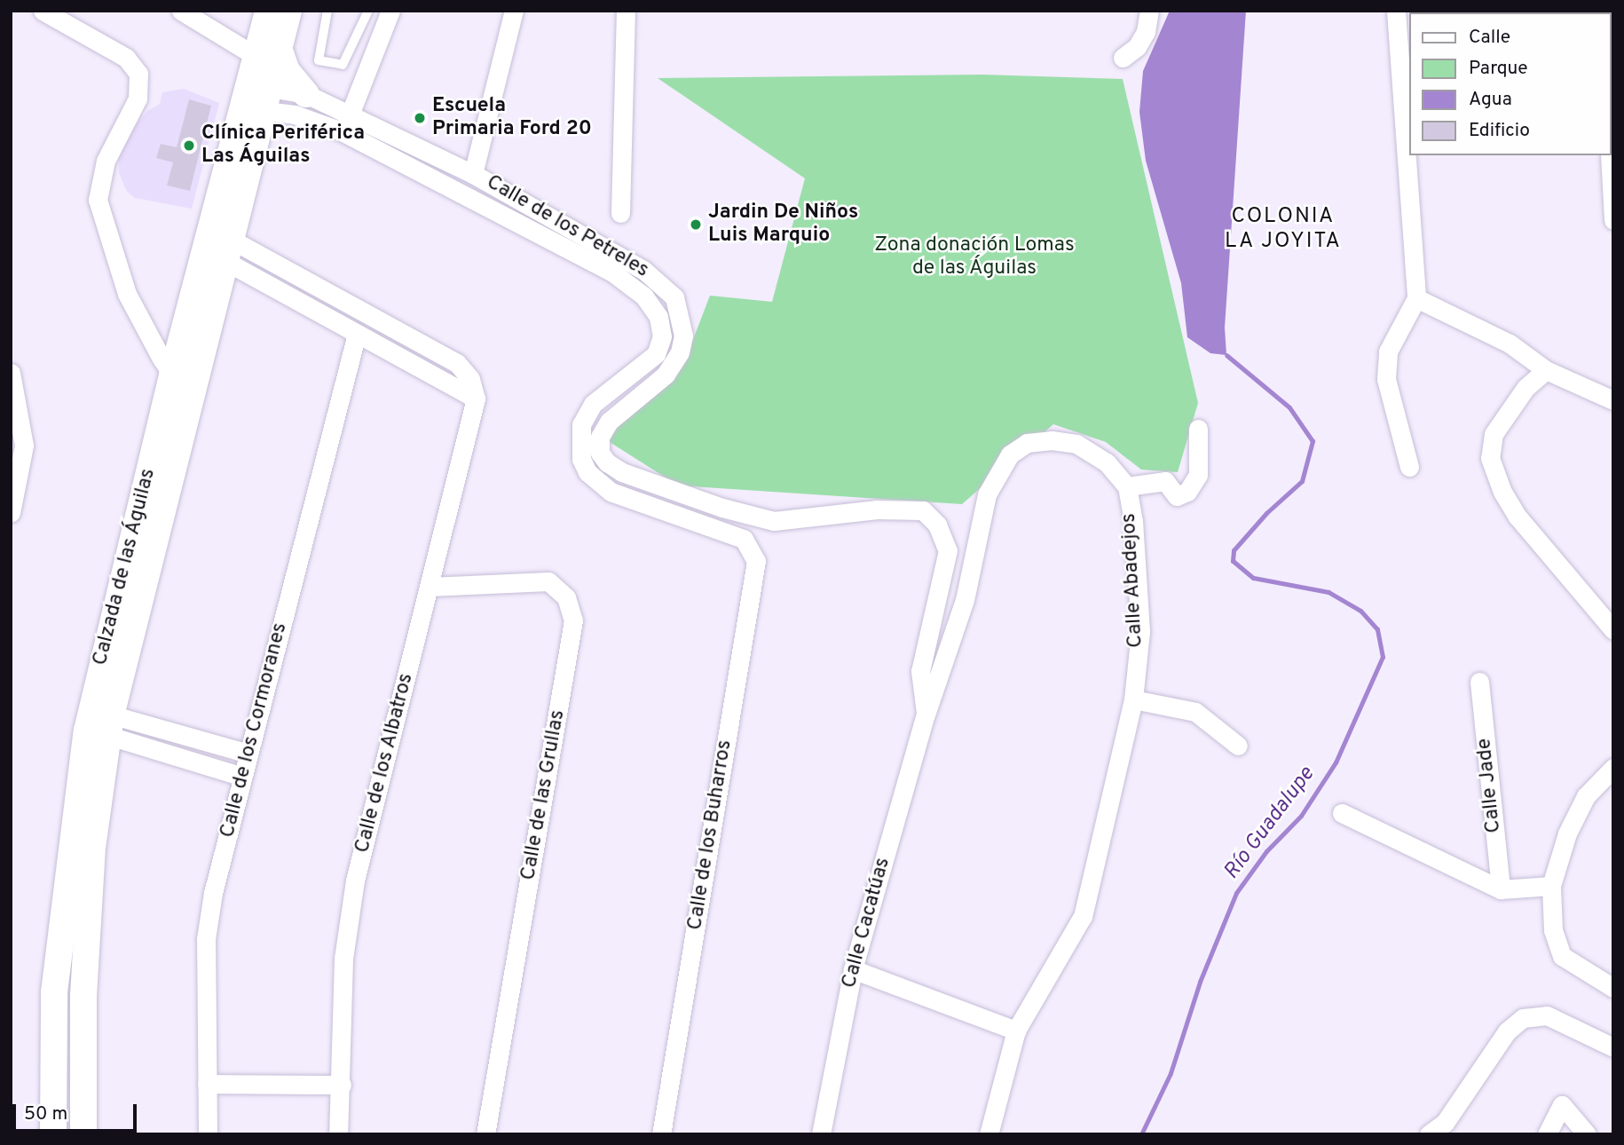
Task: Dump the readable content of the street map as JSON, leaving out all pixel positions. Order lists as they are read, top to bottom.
{
  "streets": {
    "main road": ["Calzada de las Águilas"],
    "street": [
      "Calle de los Petreles",
      "Calle Abadejos",
      "Calle de los Cormoranes",
      "Calle de los Albatros",
      "Calle Jade",
      "Calle de las Grullas",
      "Calle de los Buharros",
      "Calle Cacatúas"
    ]
  },
  "crossings": [
    ["Calle de los Petreles", "Calzada de las Águilas"],
    ["Calle de los Petreles", "Calle Abadejos"],
    ["Calle de los Petreles", "Calle de los Buharros"],
    ["Calle de los Petreles", "Calle Cacatúas"],
    ["Calle Abadejos", "Calle Cacatúas"],
    ["Calle de los Albatros", "Calle de las Grullas"]
  ],
  "districts": ["COLONIA LA JOYITA"],
  "water": ["Río Guadalupe"],
  "parks": ["Zona donación Lomas de las Águilas"],
  "places": ["Escuela Primaria Ford 20", "Clínica Periférica Las Águilas", "Jardin De Niños Luis Marquio"],
  "legend": [
    "Calle",
    "Parque",
    "Agua",
    "Edificio"
  ],
  "scale_bar": "50 m"
}
